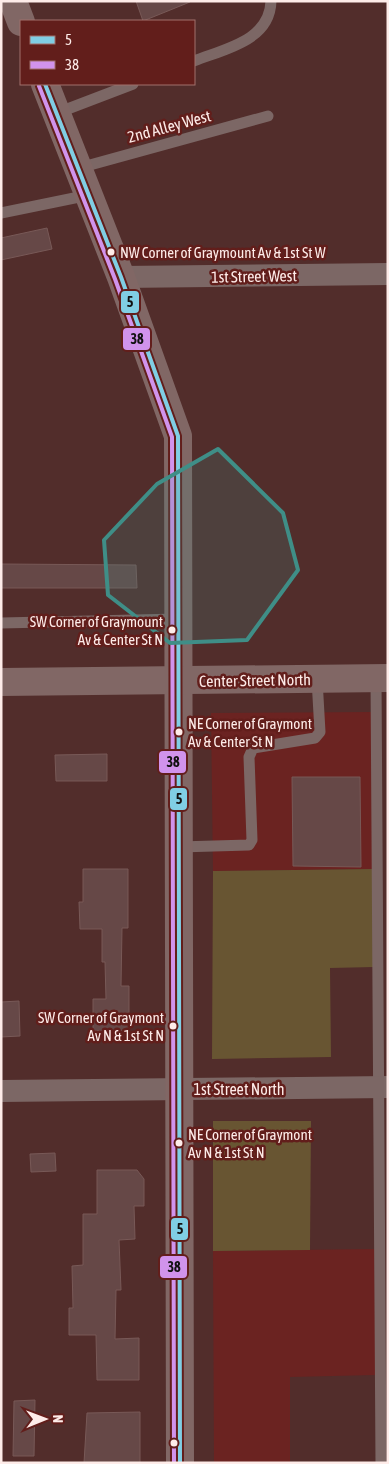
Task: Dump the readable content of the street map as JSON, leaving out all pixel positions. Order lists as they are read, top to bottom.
{
  "streets": {
    "main road": ["Center Street North"],
    "street": ["1st Street West", "1st Street North"],
    "lane": ["2nd Alley West"]
  },
  "places": [
    "NW Corner of Graymount Av & 1st St W",
    "SW Corner of Graymount Av & Center St N",
    "NE Corner of Graymont Av & Center St N",
    "SW Corner of Graymont Av N & 1st St N",
    "NE Corner of Graymont Av N & 1st St N"
  ],
  "lines": ["transit line 5", "transit line 38"],
  "legend": ["5", "38"],
  "north": "right"
}
